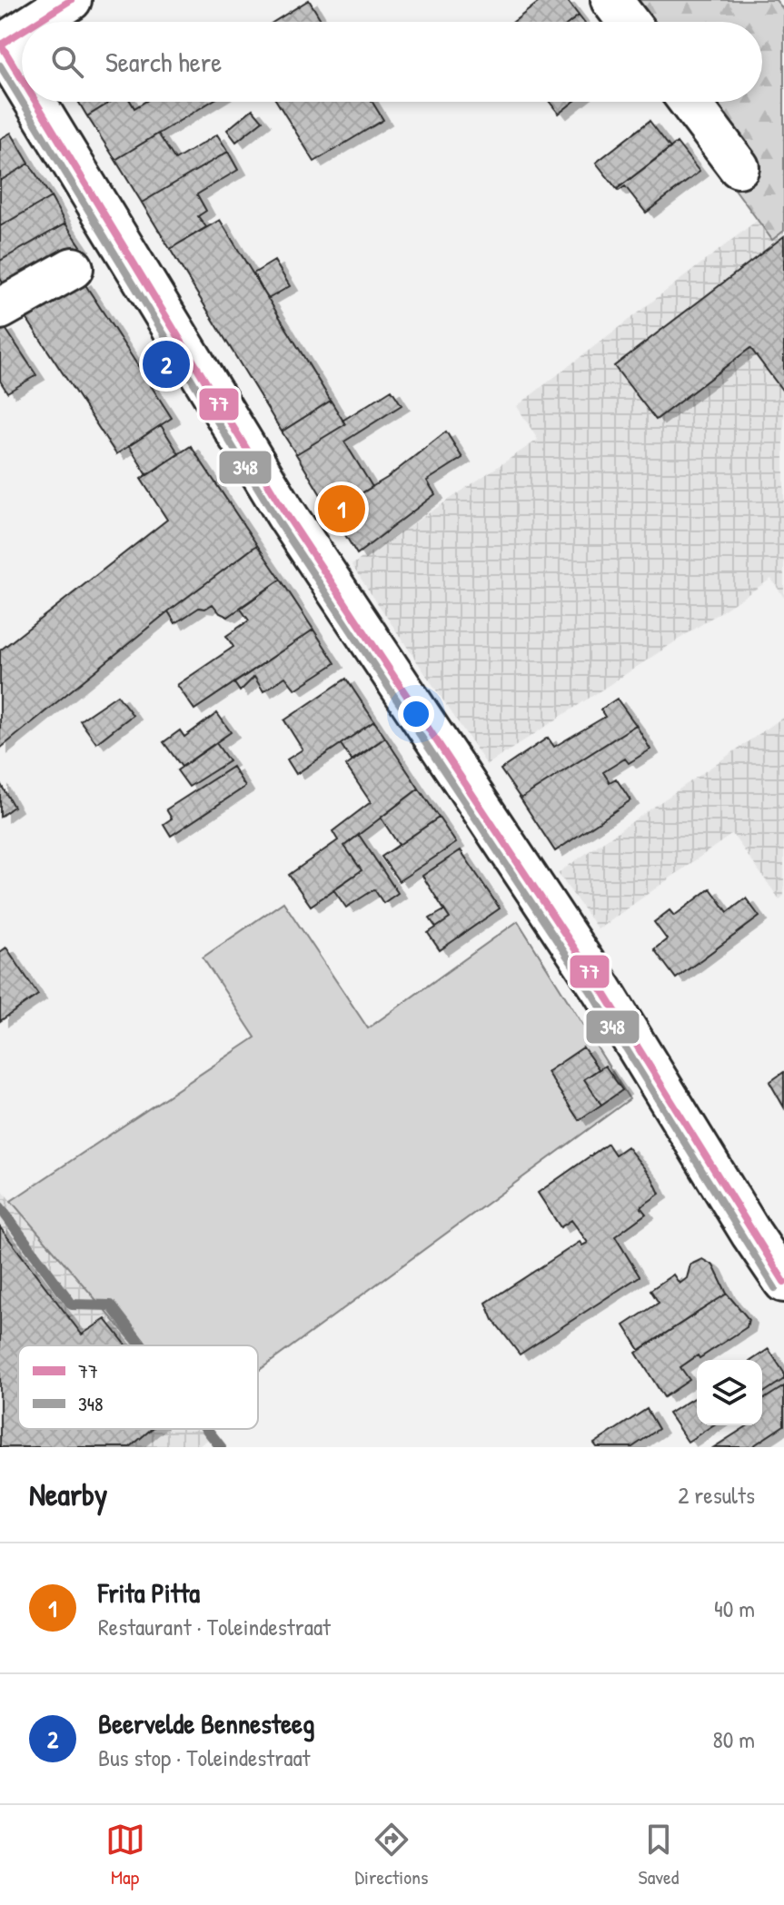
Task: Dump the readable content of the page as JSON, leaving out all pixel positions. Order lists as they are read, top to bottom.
{
  "lines": ["transit line 77", "transit line 348"],
  "legend": ["77", "348"],
  "page": {
    "search": "Search here",
    "pins": ["2", "1"],
    "heading": ["Nearby", "2 results"],
    "list": [
      {
        "mark": "1",
        "name": "Frita Pitta",
        "note": "Restaurant · Toleindestraat",
        "value": "40 m"
      },
      {
        "mark": "2",
        "name": "Beervelde Bennesteeg",
        "note": "Bus stop · Toleindestraat",
        "value": "80 m"
      }
    ],
    "nav": ["Map", "Directions", "Saved"]
  }
}
